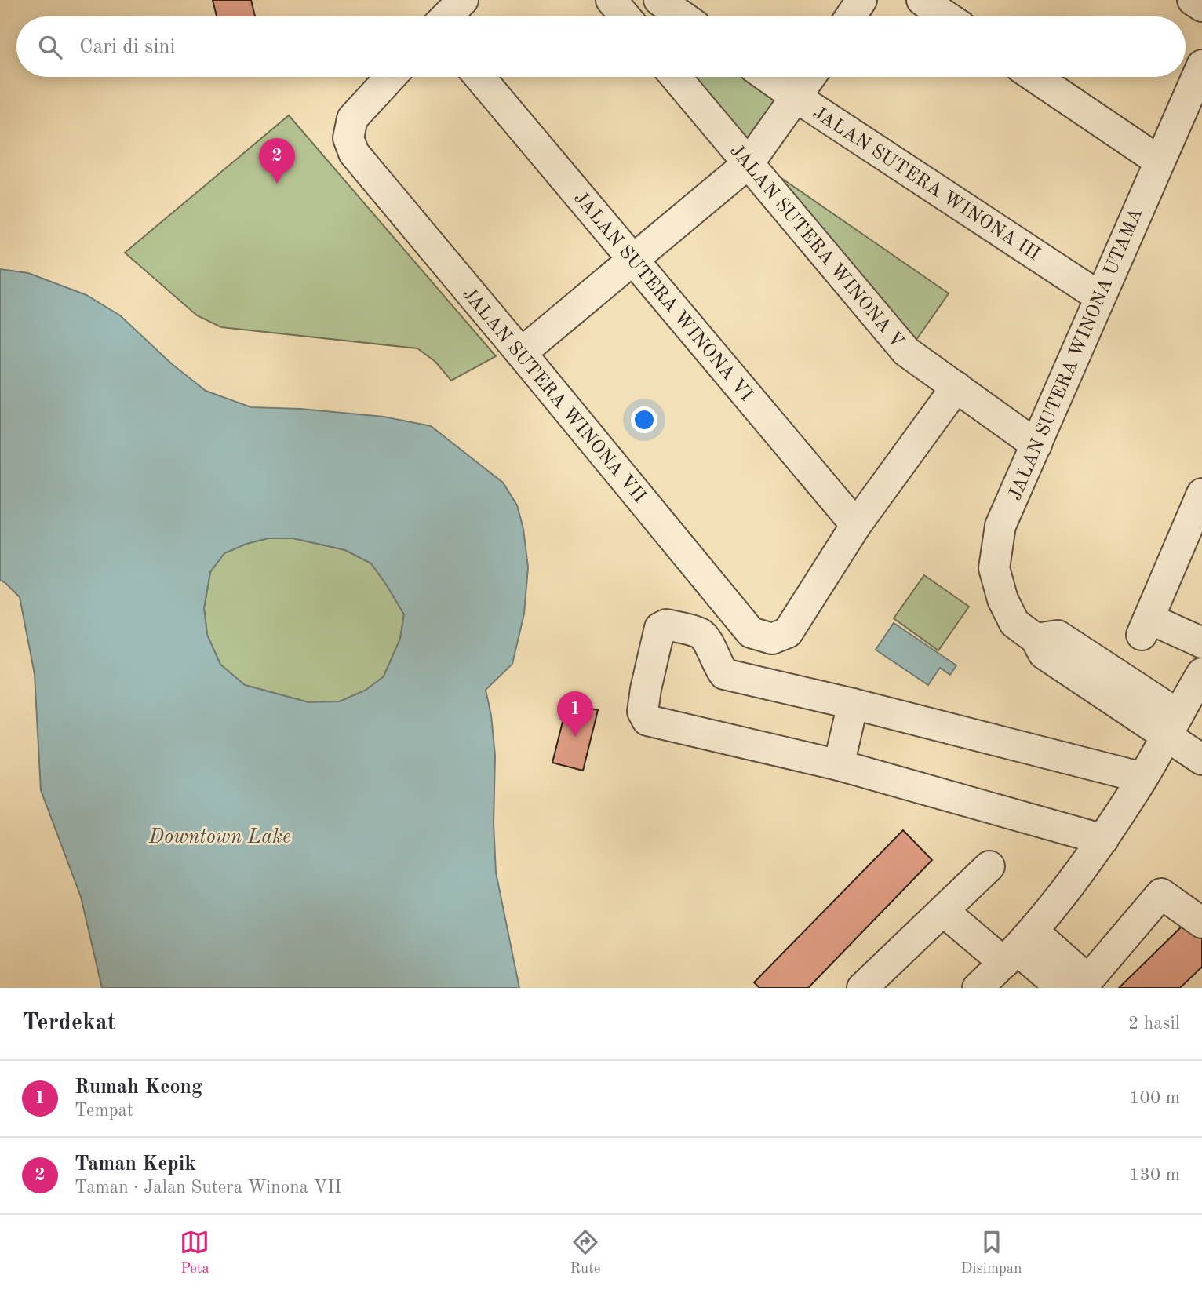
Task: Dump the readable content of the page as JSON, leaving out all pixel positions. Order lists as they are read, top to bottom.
{
  "streets": {
    "street": [
      "JALAN SUTERA WINONA III",
      "JALAN SUTERA WINONA V",
      "JALAN SUTERA WINONA VI",
      "JALAN SUTERA WINONA UTAMA",
      "JALAN SUTERA WINONA VII"
    ]
  },
  "crossings": [
    ["JALAN SUTERA WINONA III", "JALAN SUTERA WINONA UTAMA"],
    ["JALAN SUTERA WINONA V", "JALAN SUTERA WINONA UTAMA"],
    ["JALAN SUTERA WINONA VI", "JALAN SUTERA WINONA VII"]
  ],
  "water": ["Downtown Lake"],
  "page": {
    "search": "Cari di sini",
    "pins": ["2", "1"],
    "heading": ["Terdekat", "2 hasil"],
    "list": [
      {
        "mark": "1",
        "name": "Rumah Keong",
        "note": "Tempat",
        "value": "100 m"
      },
      {
        "mark": "2",
        "name": "Taman Kepik",
        "note": "Taman · Jalan Sutera Winona VII",
        "value": "130 m"
      }
    ],
    "nav": ["Peta", "Rute", "Disimpan"]
  }
}
